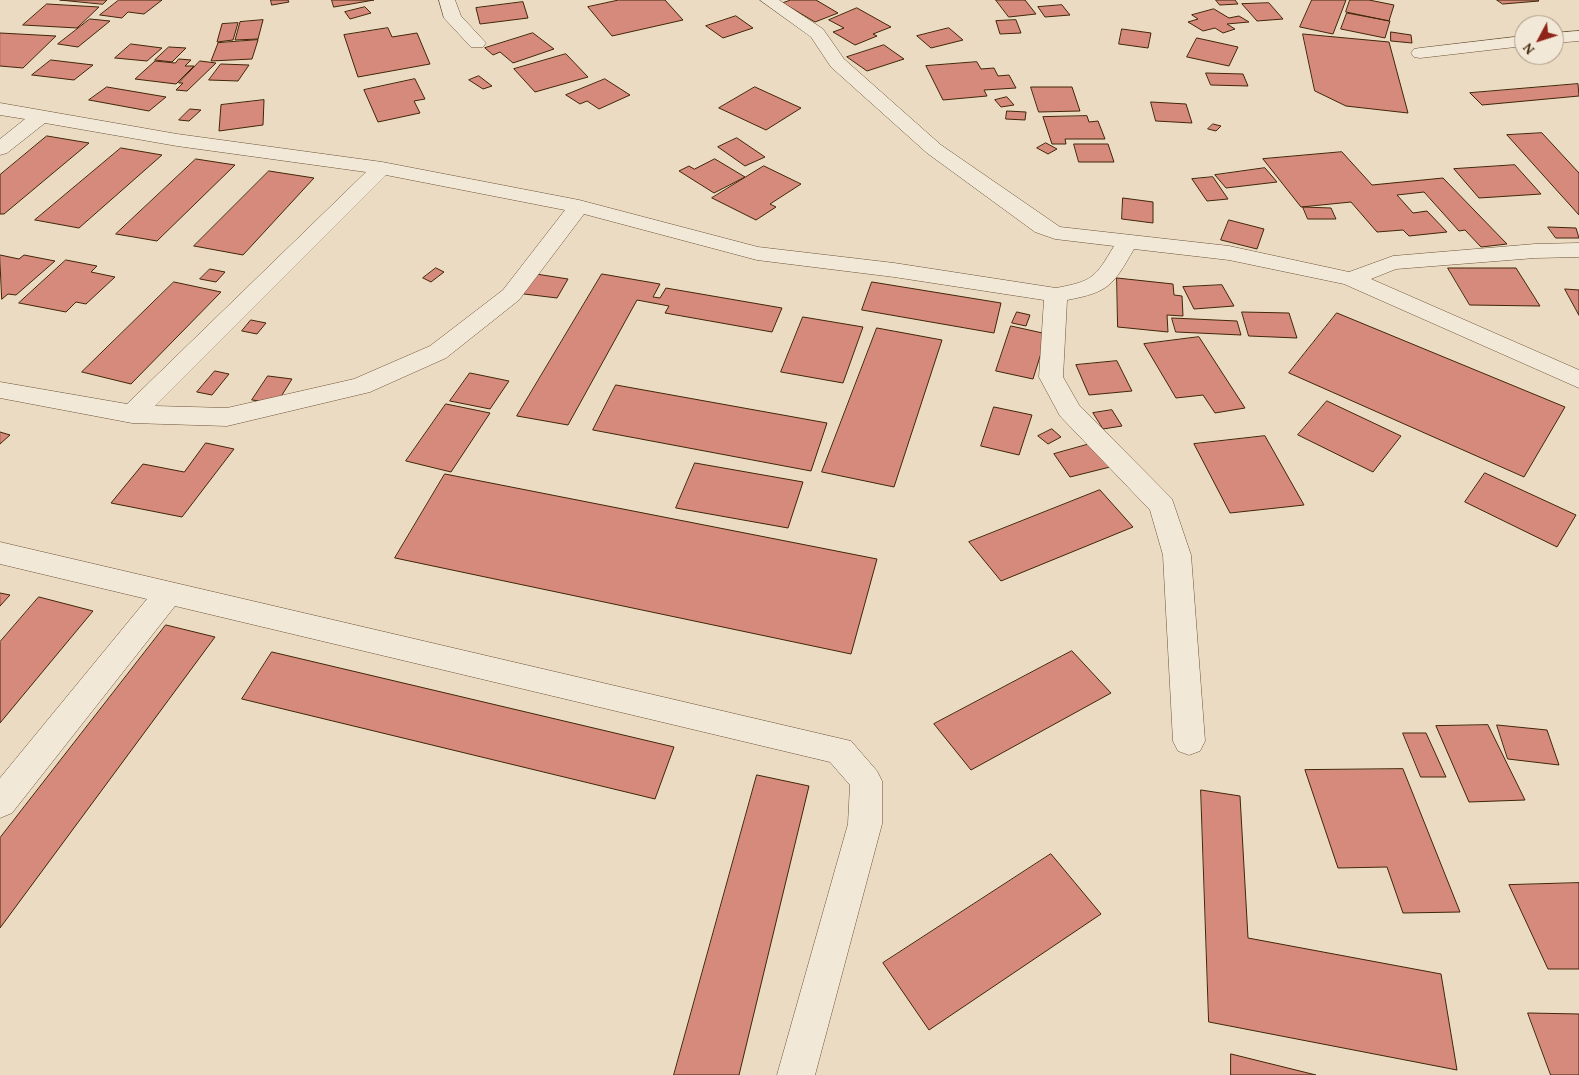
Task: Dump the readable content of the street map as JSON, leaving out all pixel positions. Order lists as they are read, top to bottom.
{
  "north": "bottom left"
}
